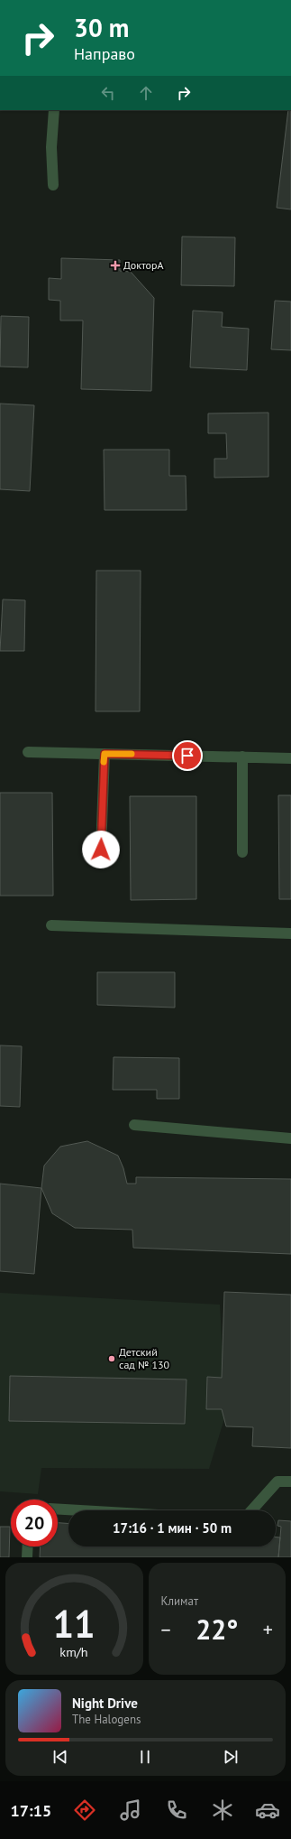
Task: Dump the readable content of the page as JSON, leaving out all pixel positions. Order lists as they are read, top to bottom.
{
  "places": {
    "health": ["ДокторА"],
    "other": ["Детский сад № 130"]
  },
  "page": {
    "turn": ["30 m", "Направо"],
    "limit": "20",
    "trip": "17:16 · 1 мин · 50 m",
    "tile": "Климат",
    "heat": ["−", "22°", "+"],
    "song": ["Night Drive", "The Halogens"],
    "tabs": "17:15",
    "gauge": ["11", "km/h"]
  }
}
